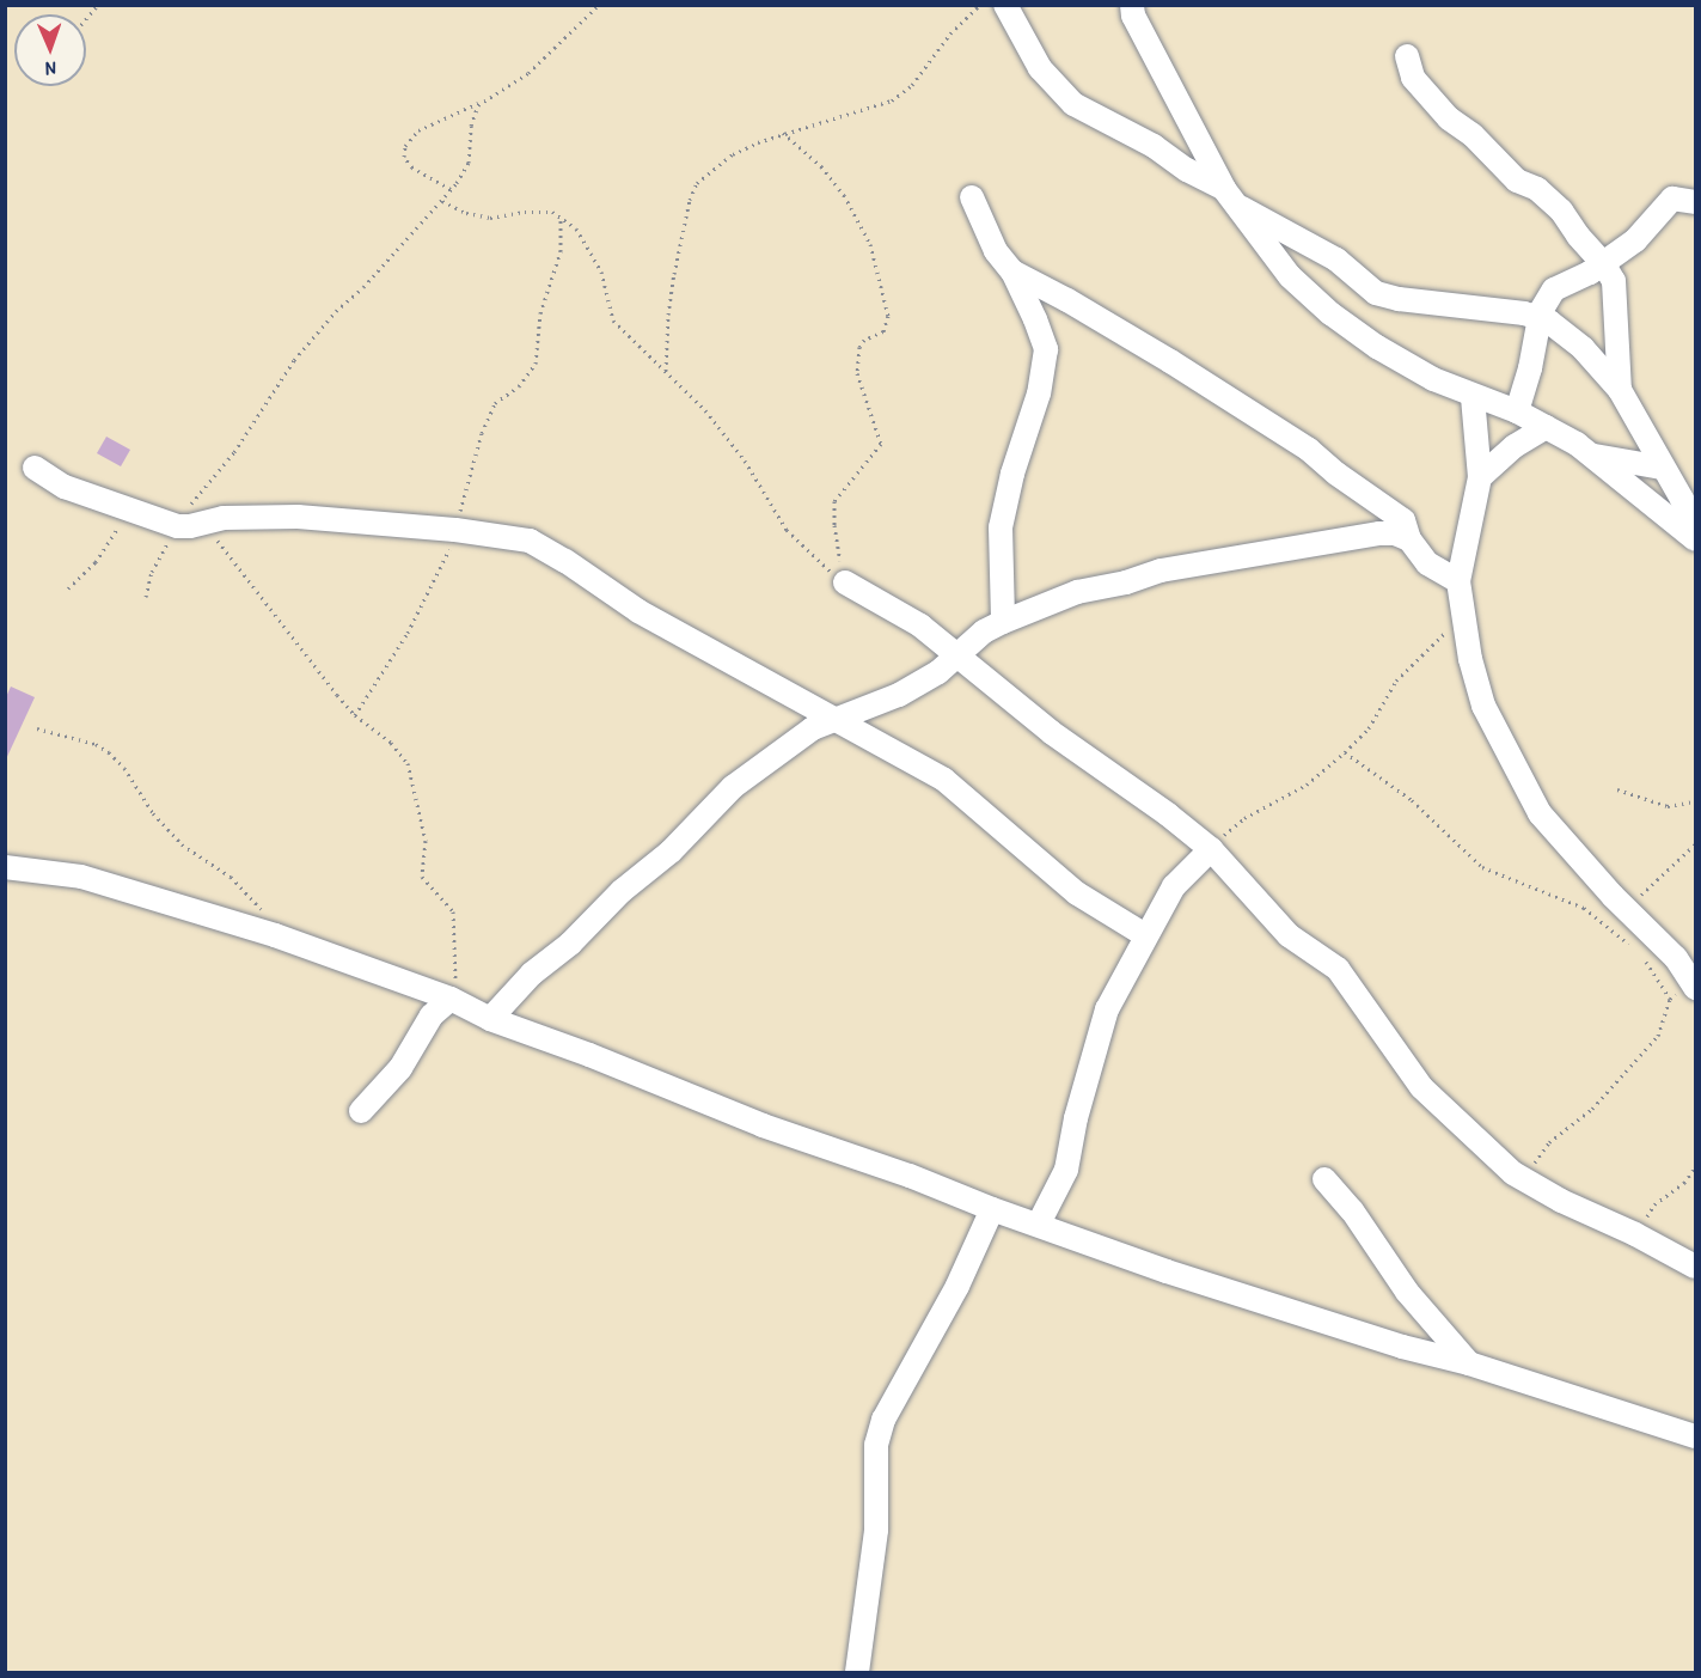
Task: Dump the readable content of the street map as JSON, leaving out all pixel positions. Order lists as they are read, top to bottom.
{
  "north": "bottom"
}
